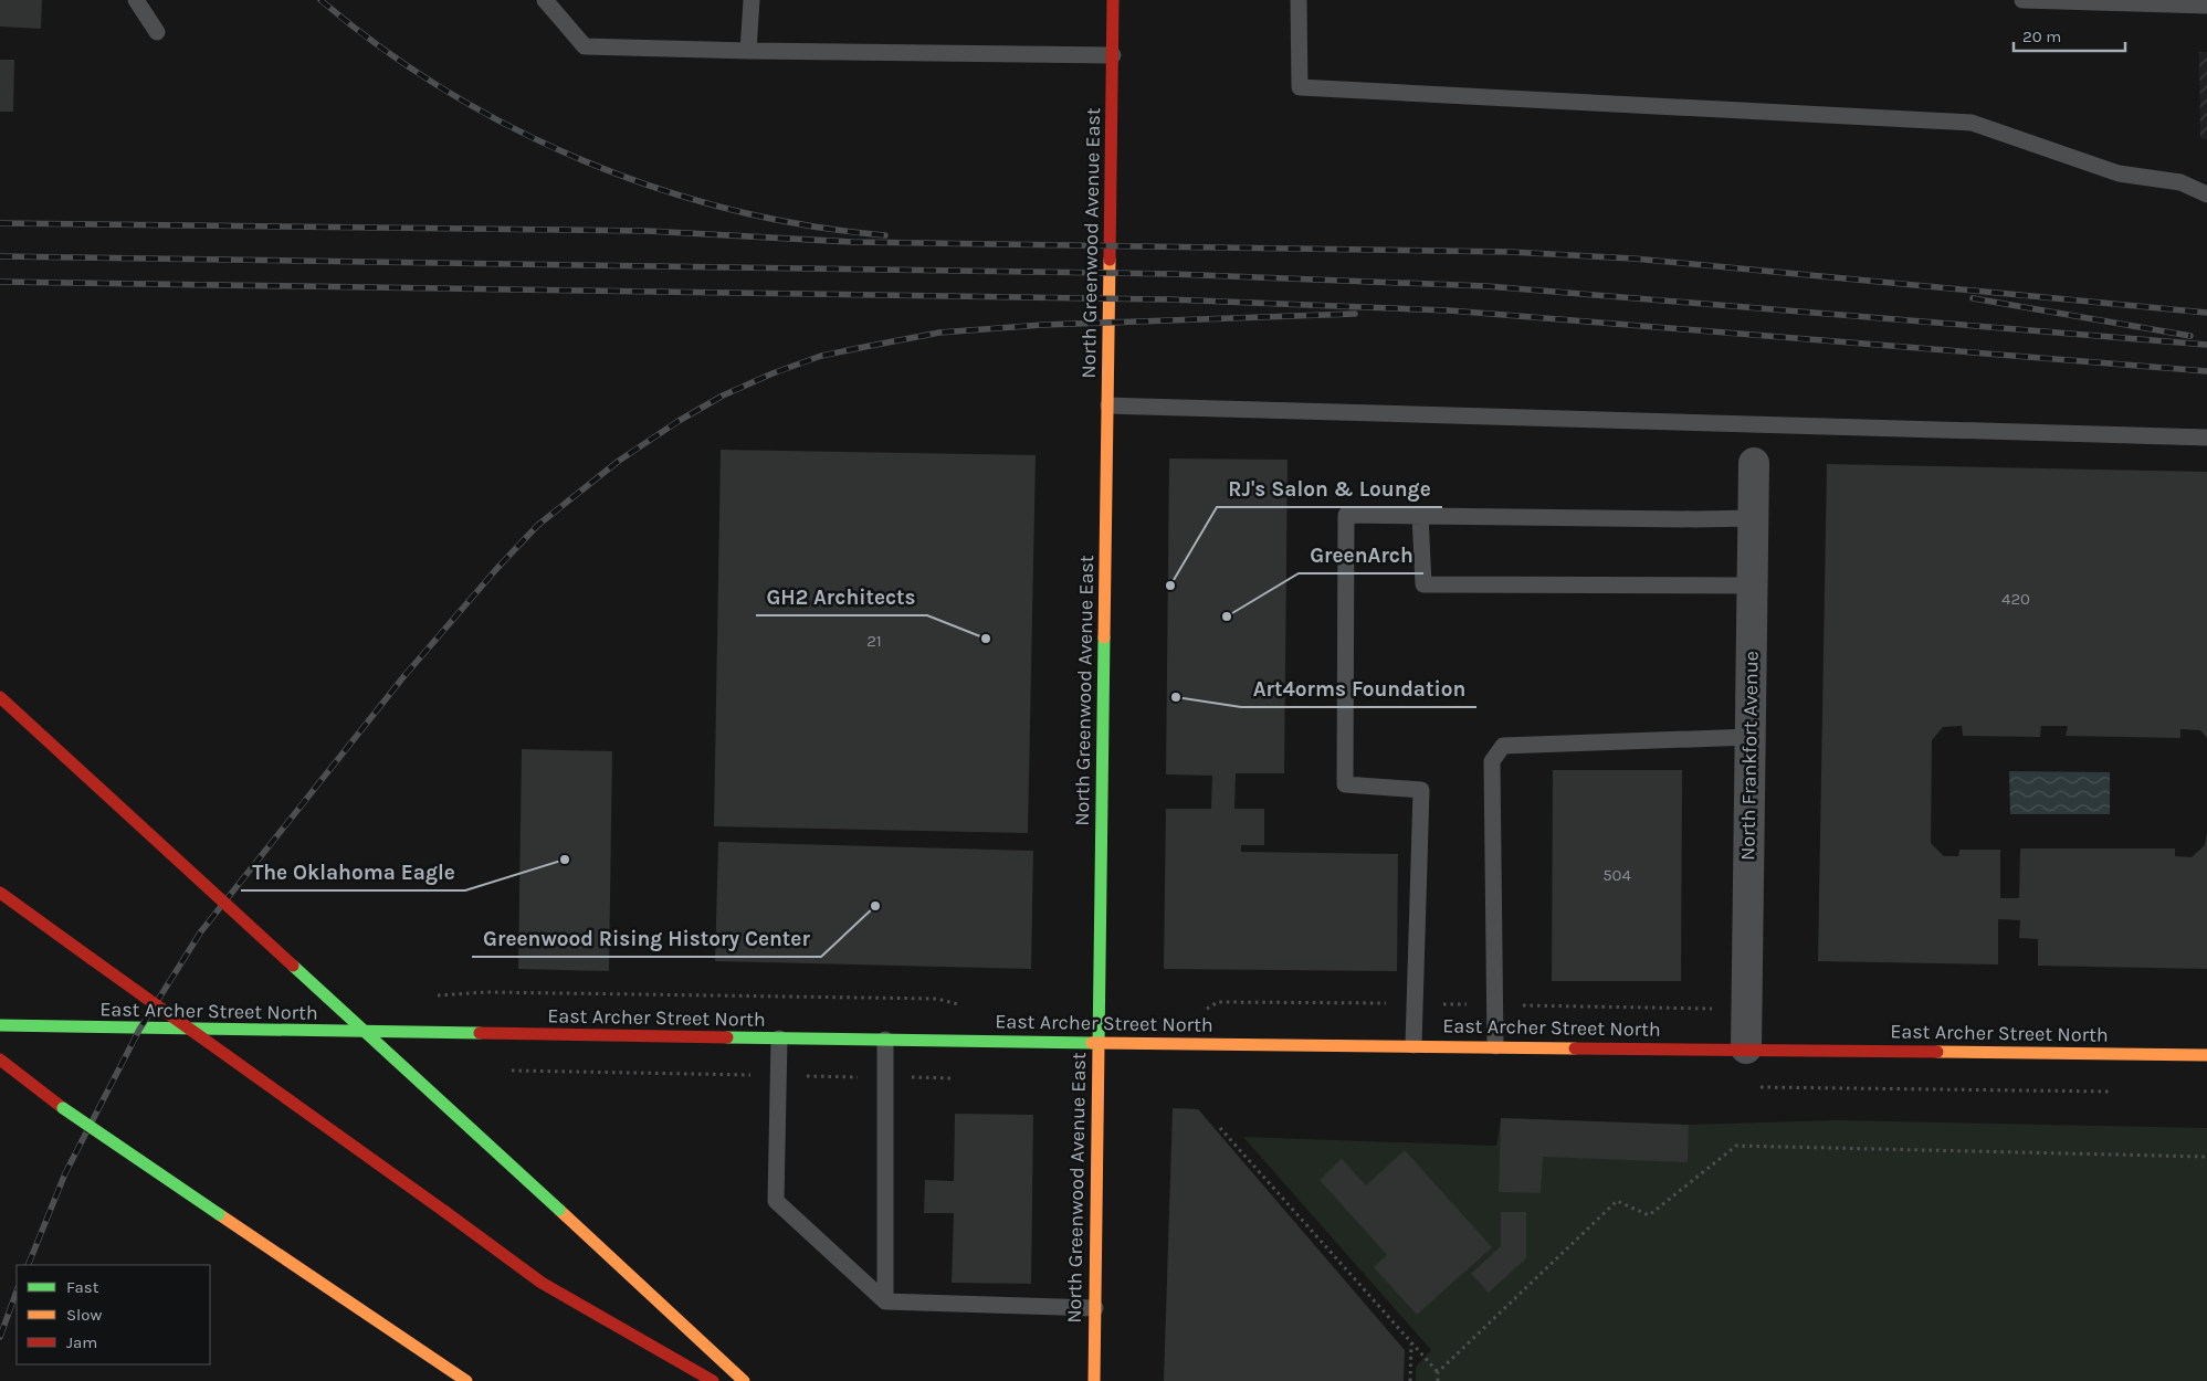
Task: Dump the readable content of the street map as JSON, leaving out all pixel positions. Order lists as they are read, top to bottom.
{
  "streets": {
    "main road": ["North Greenwood Avenue East", "East Archer Street North"],
    "street": ["North Frankfort Avenue"]
  },
  "crossings": [
    ["North Greenwood Avenue East", "East Archer Street North"],
    ["North Frankfort Avenue", "East Archer Street North"]
  ],
  "places": [
    "RJ's Salon & Lounge",
    "GreenArch",
    "GH2 Architects",
    "Art4orms Foundation",
    "The Oklahoma Eagle",
    "Greenwood Rising History Center"
  ],
  "house_numbers": ["420", "21", "504"],
  "legend": ["Fast", "Slow", "Jam"],
  "scale_bar": "20 m"
}
